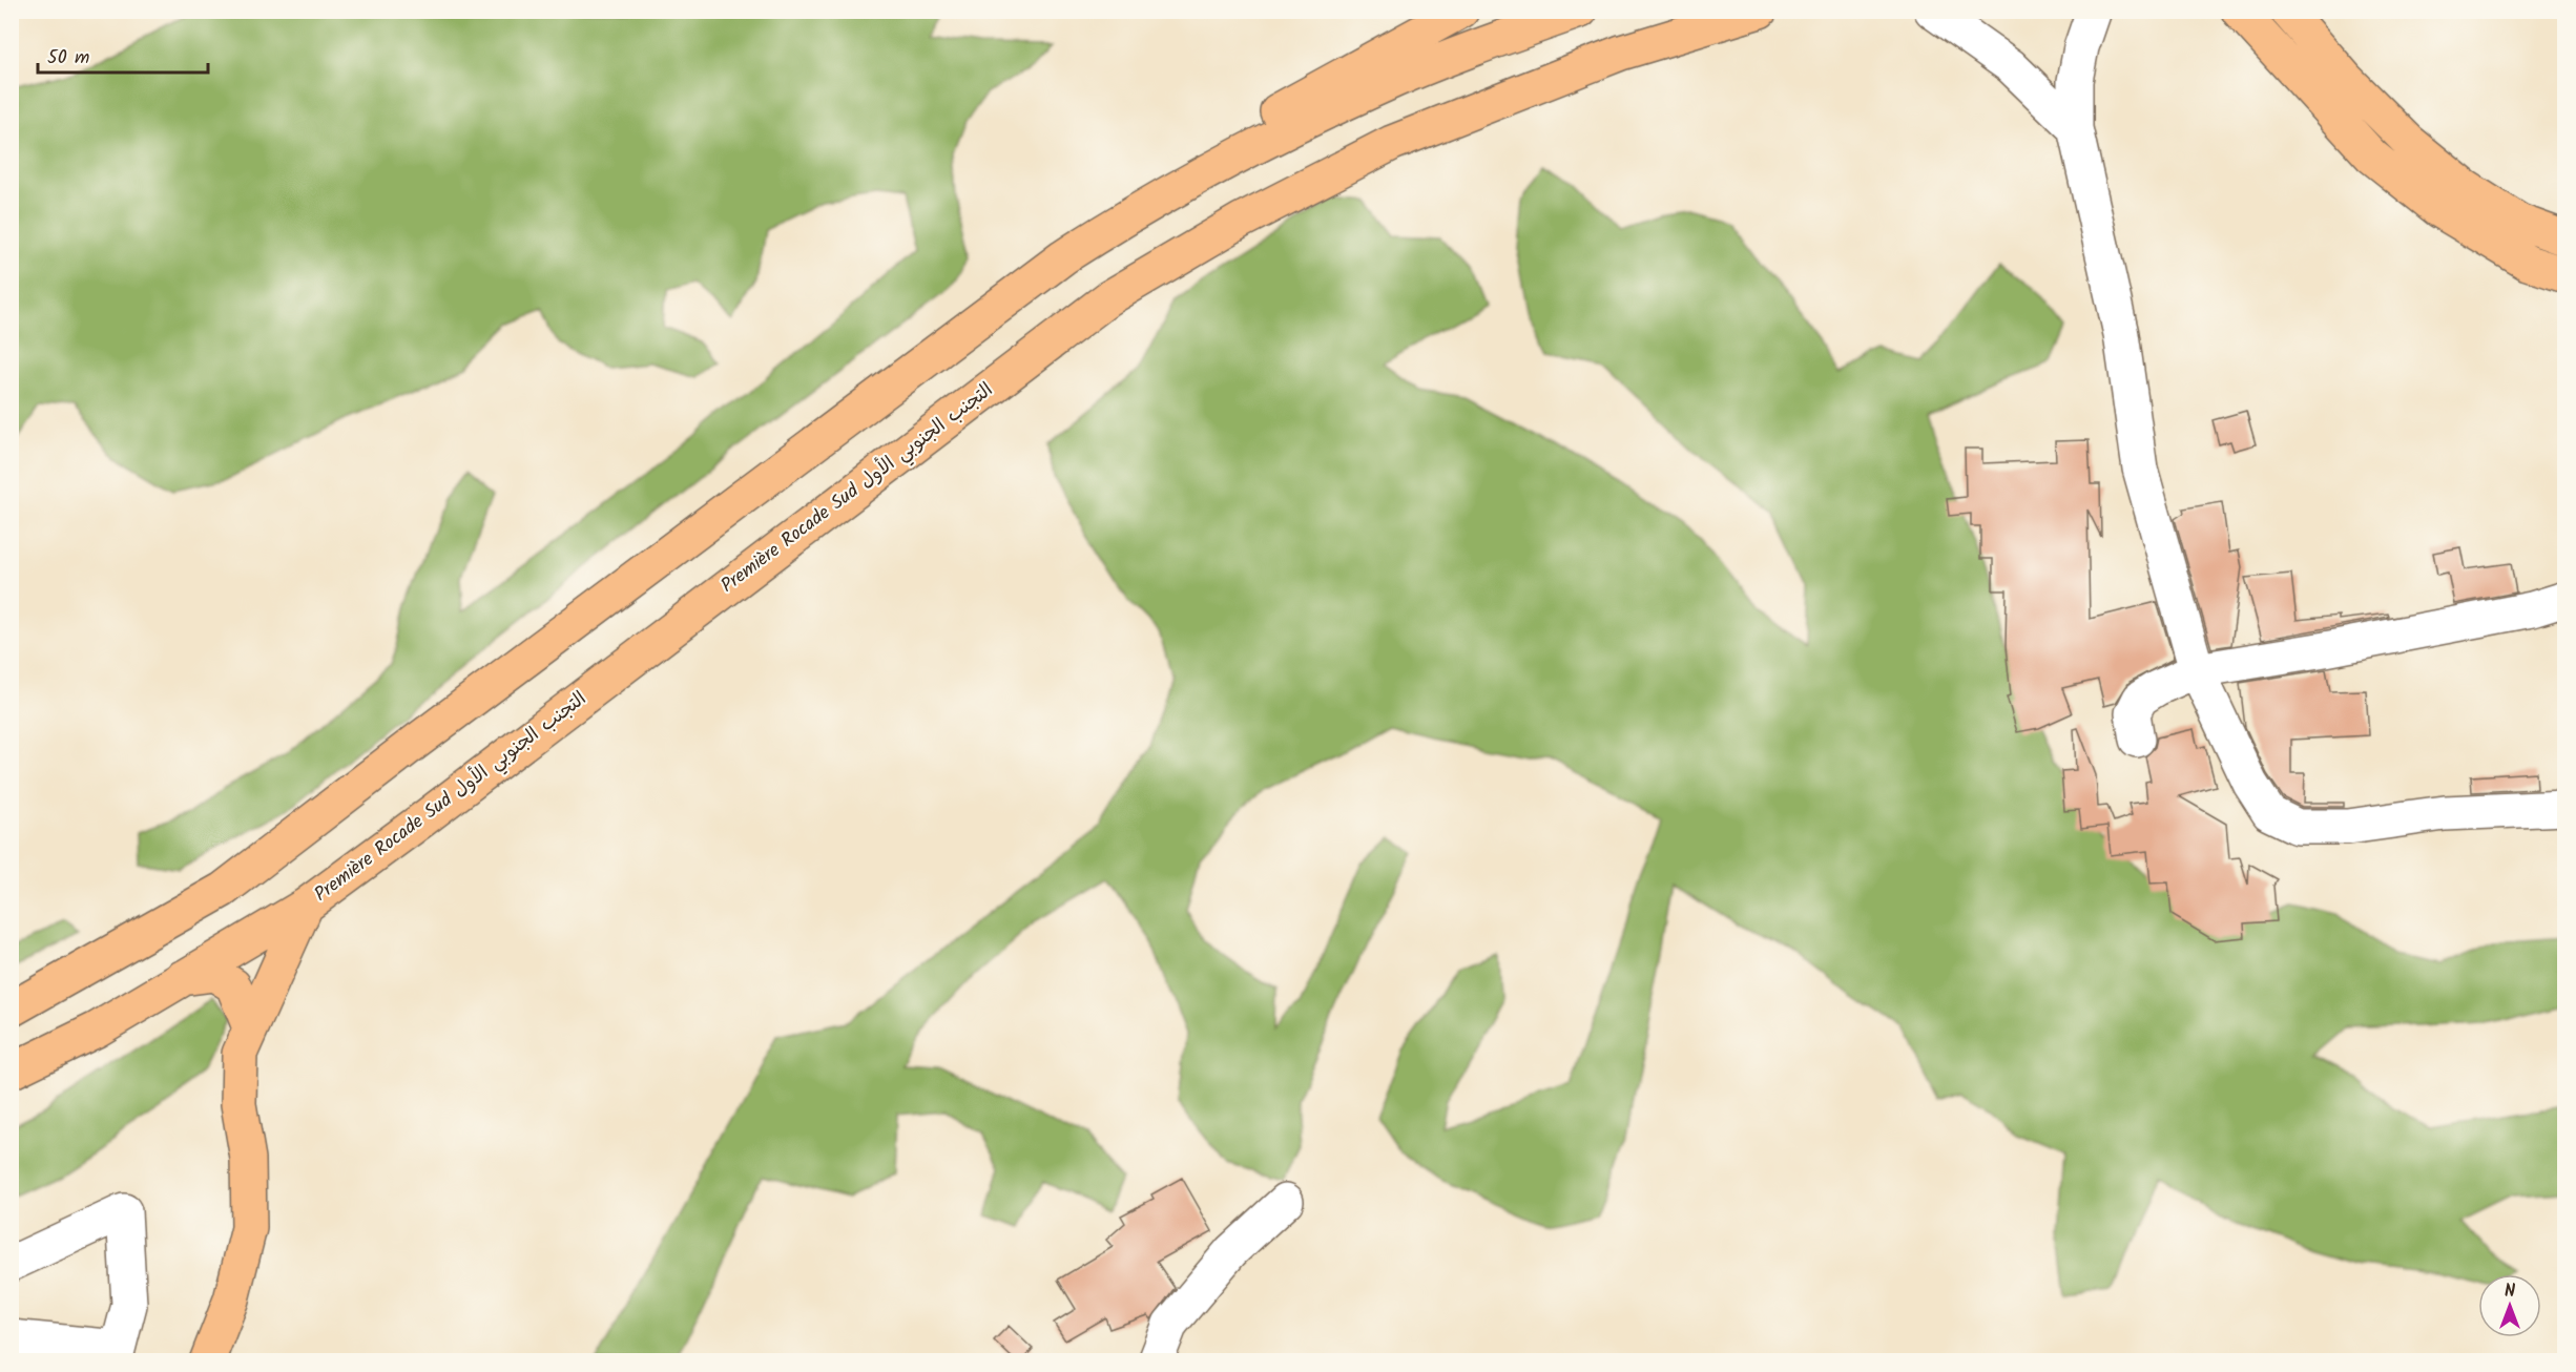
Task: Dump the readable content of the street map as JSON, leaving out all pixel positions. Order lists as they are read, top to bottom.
{
  "streets": {
    "highway": ["Première Rocade Sud التجنب الجنوبي الأول"]
  },
  "scale_bar": "50 m",
  "north": "top"
}
